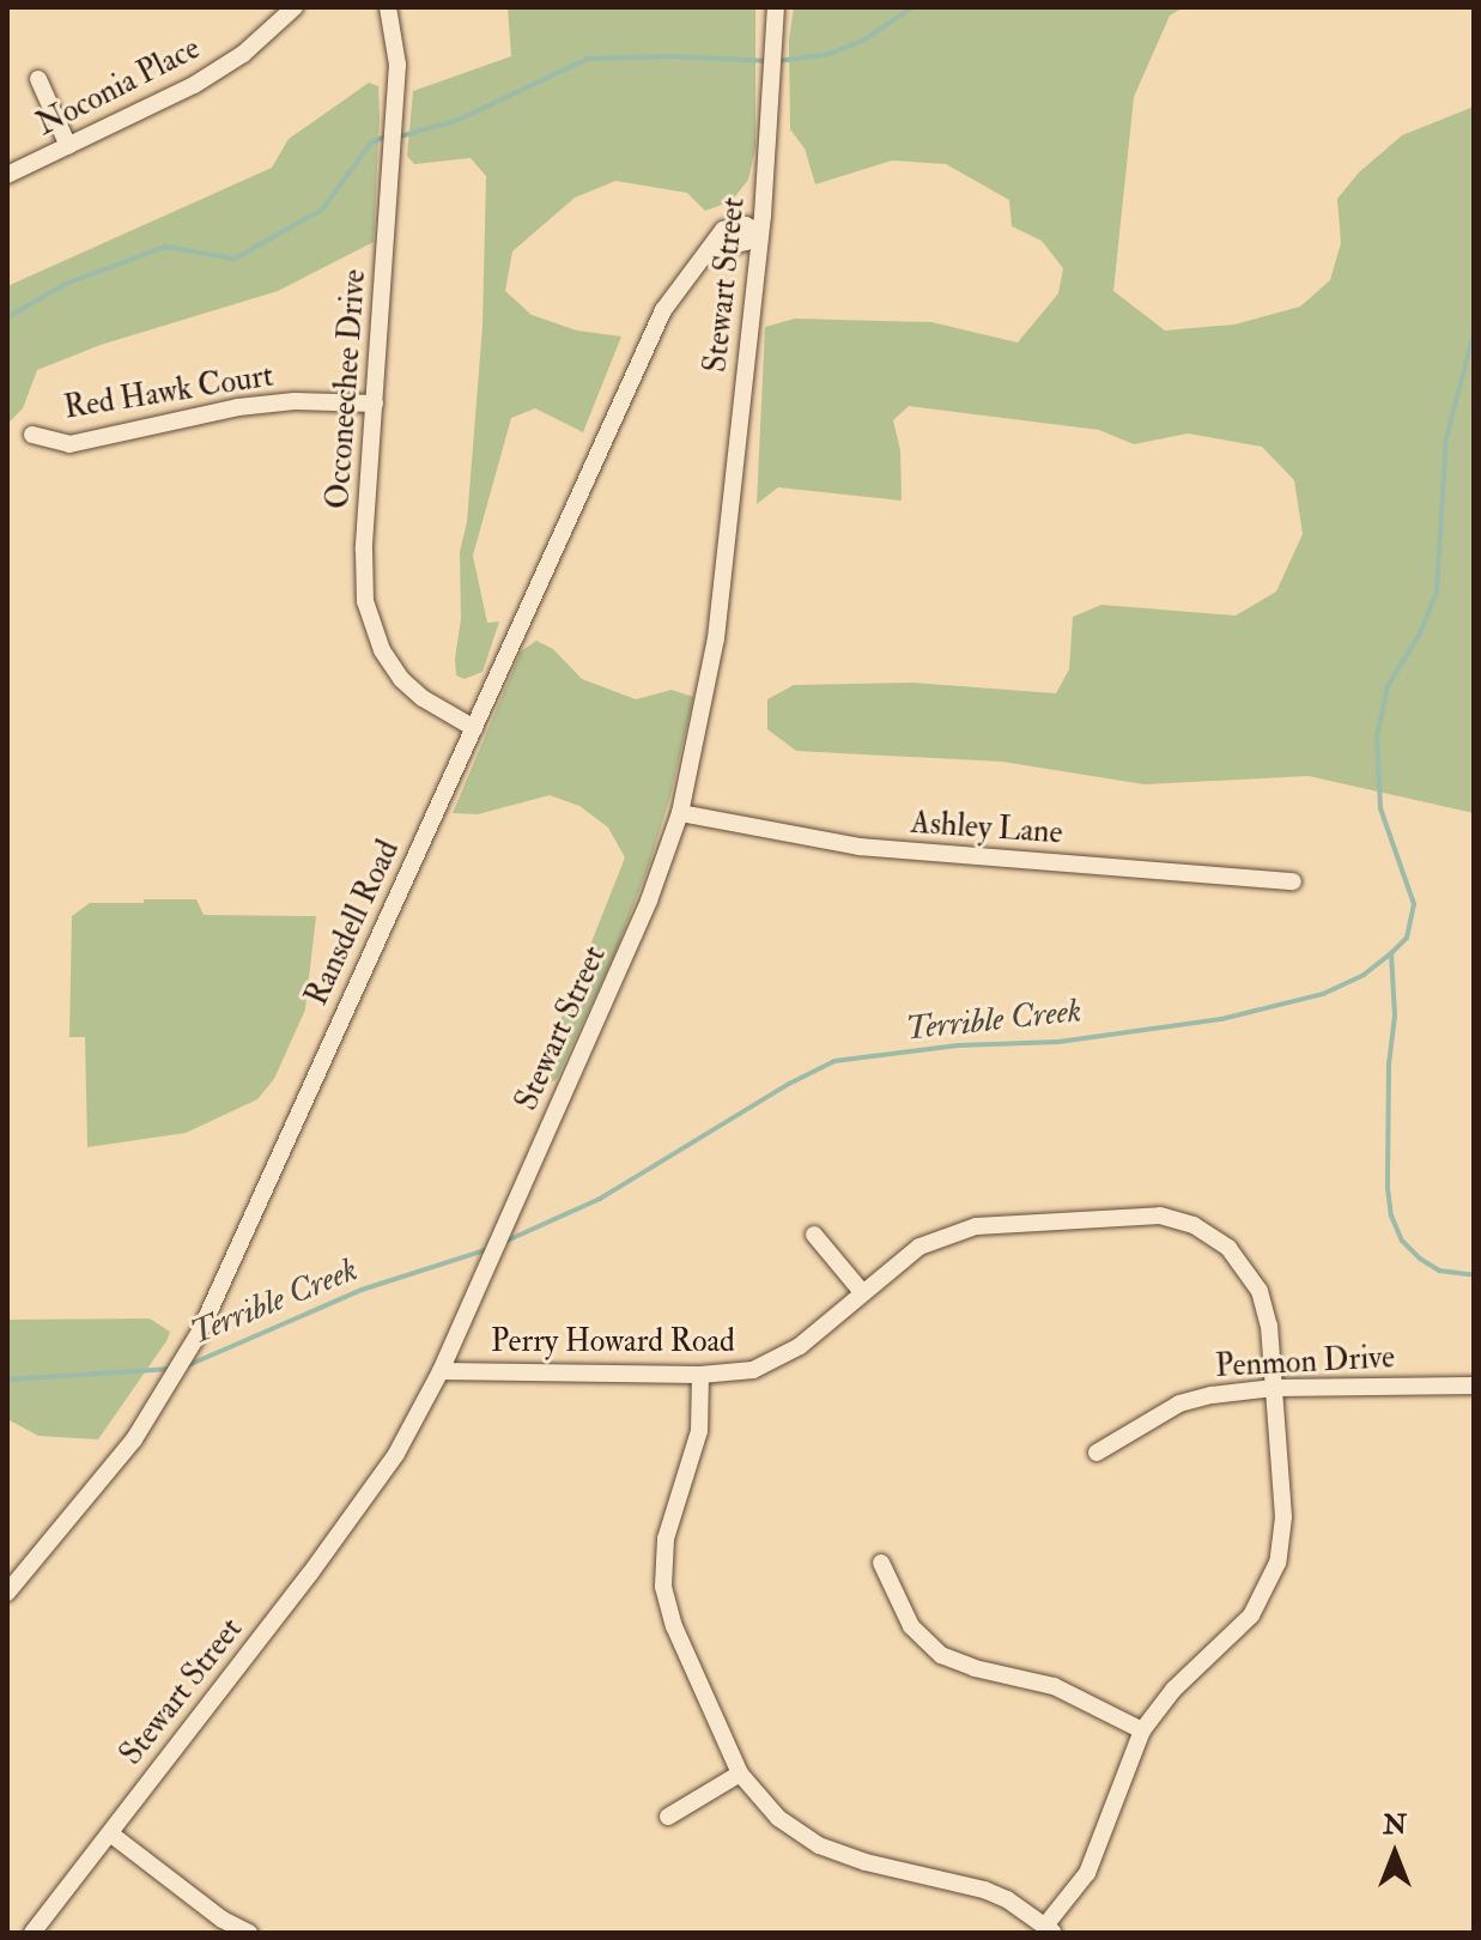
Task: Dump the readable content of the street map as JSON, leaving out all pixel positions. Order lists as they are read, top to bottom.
{
  "streets": {
    "street": [
      "Noconia Place",
      "Stewart Street",
      "Occoneechee Drive",
      "Red Hawk Court",
      "Ashley Lane",
      "Ransdell Road",
      "Perry Howard Road",
      "Penmon Drive"
    ]
  },
  "crossings": [
    ["Stewart Street", "Ashley Lane"],
    ["Stewart Street", "Ransdell Road"],
    ["Stewart Street", "Perry Howard Road"],
    ["Occoneechee Drive", "Red Hawk Court"],
    ["Occoneechee Drive", "Ransdell Road"],
    ["Perry Howard Road", "Penmon Drive"]
  ],
  "water": ["Terrible Creek"],
  "north": "top"
}
